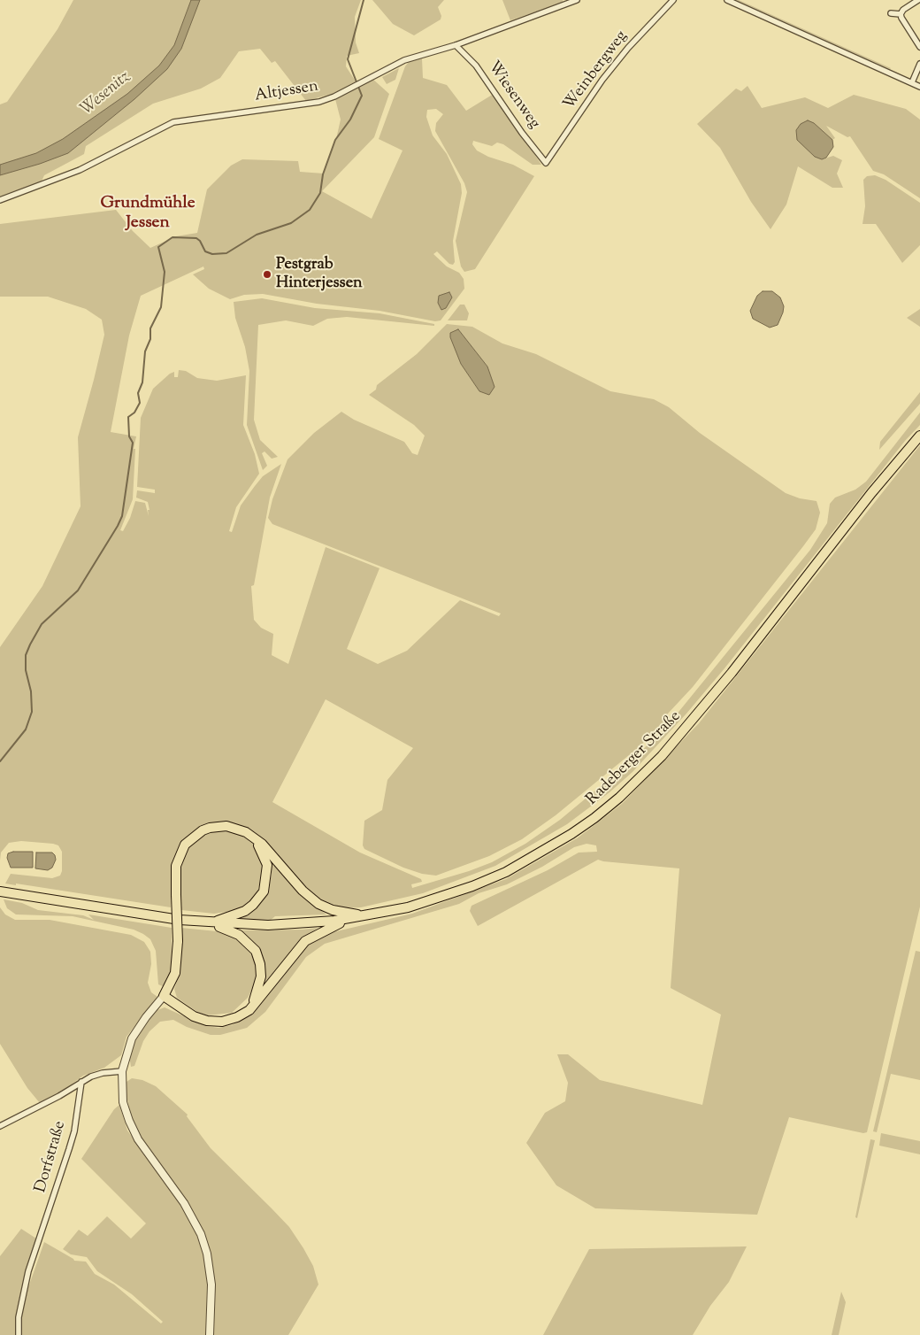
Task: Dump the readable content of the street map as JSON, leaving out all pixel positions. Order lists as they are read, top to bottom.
{
  "streets": {
    "highway": ["Radeberger Straße"],
    "street": [
      "Weinbergweg",
      "Altjessen",
      "Wiesenweg",
      "Dorfstraße"
    ]
  },
  "crossings": [
    ["Weinbergweg", "Wiesenweg"],
    ["Altjessen", "Wiesenweg"]
  ],
  "districts": ["Grundmühle Jessen"],
  "water": ["Wesenitz"],
  "places": ["Pestgrab Hinterjessen"]
}
